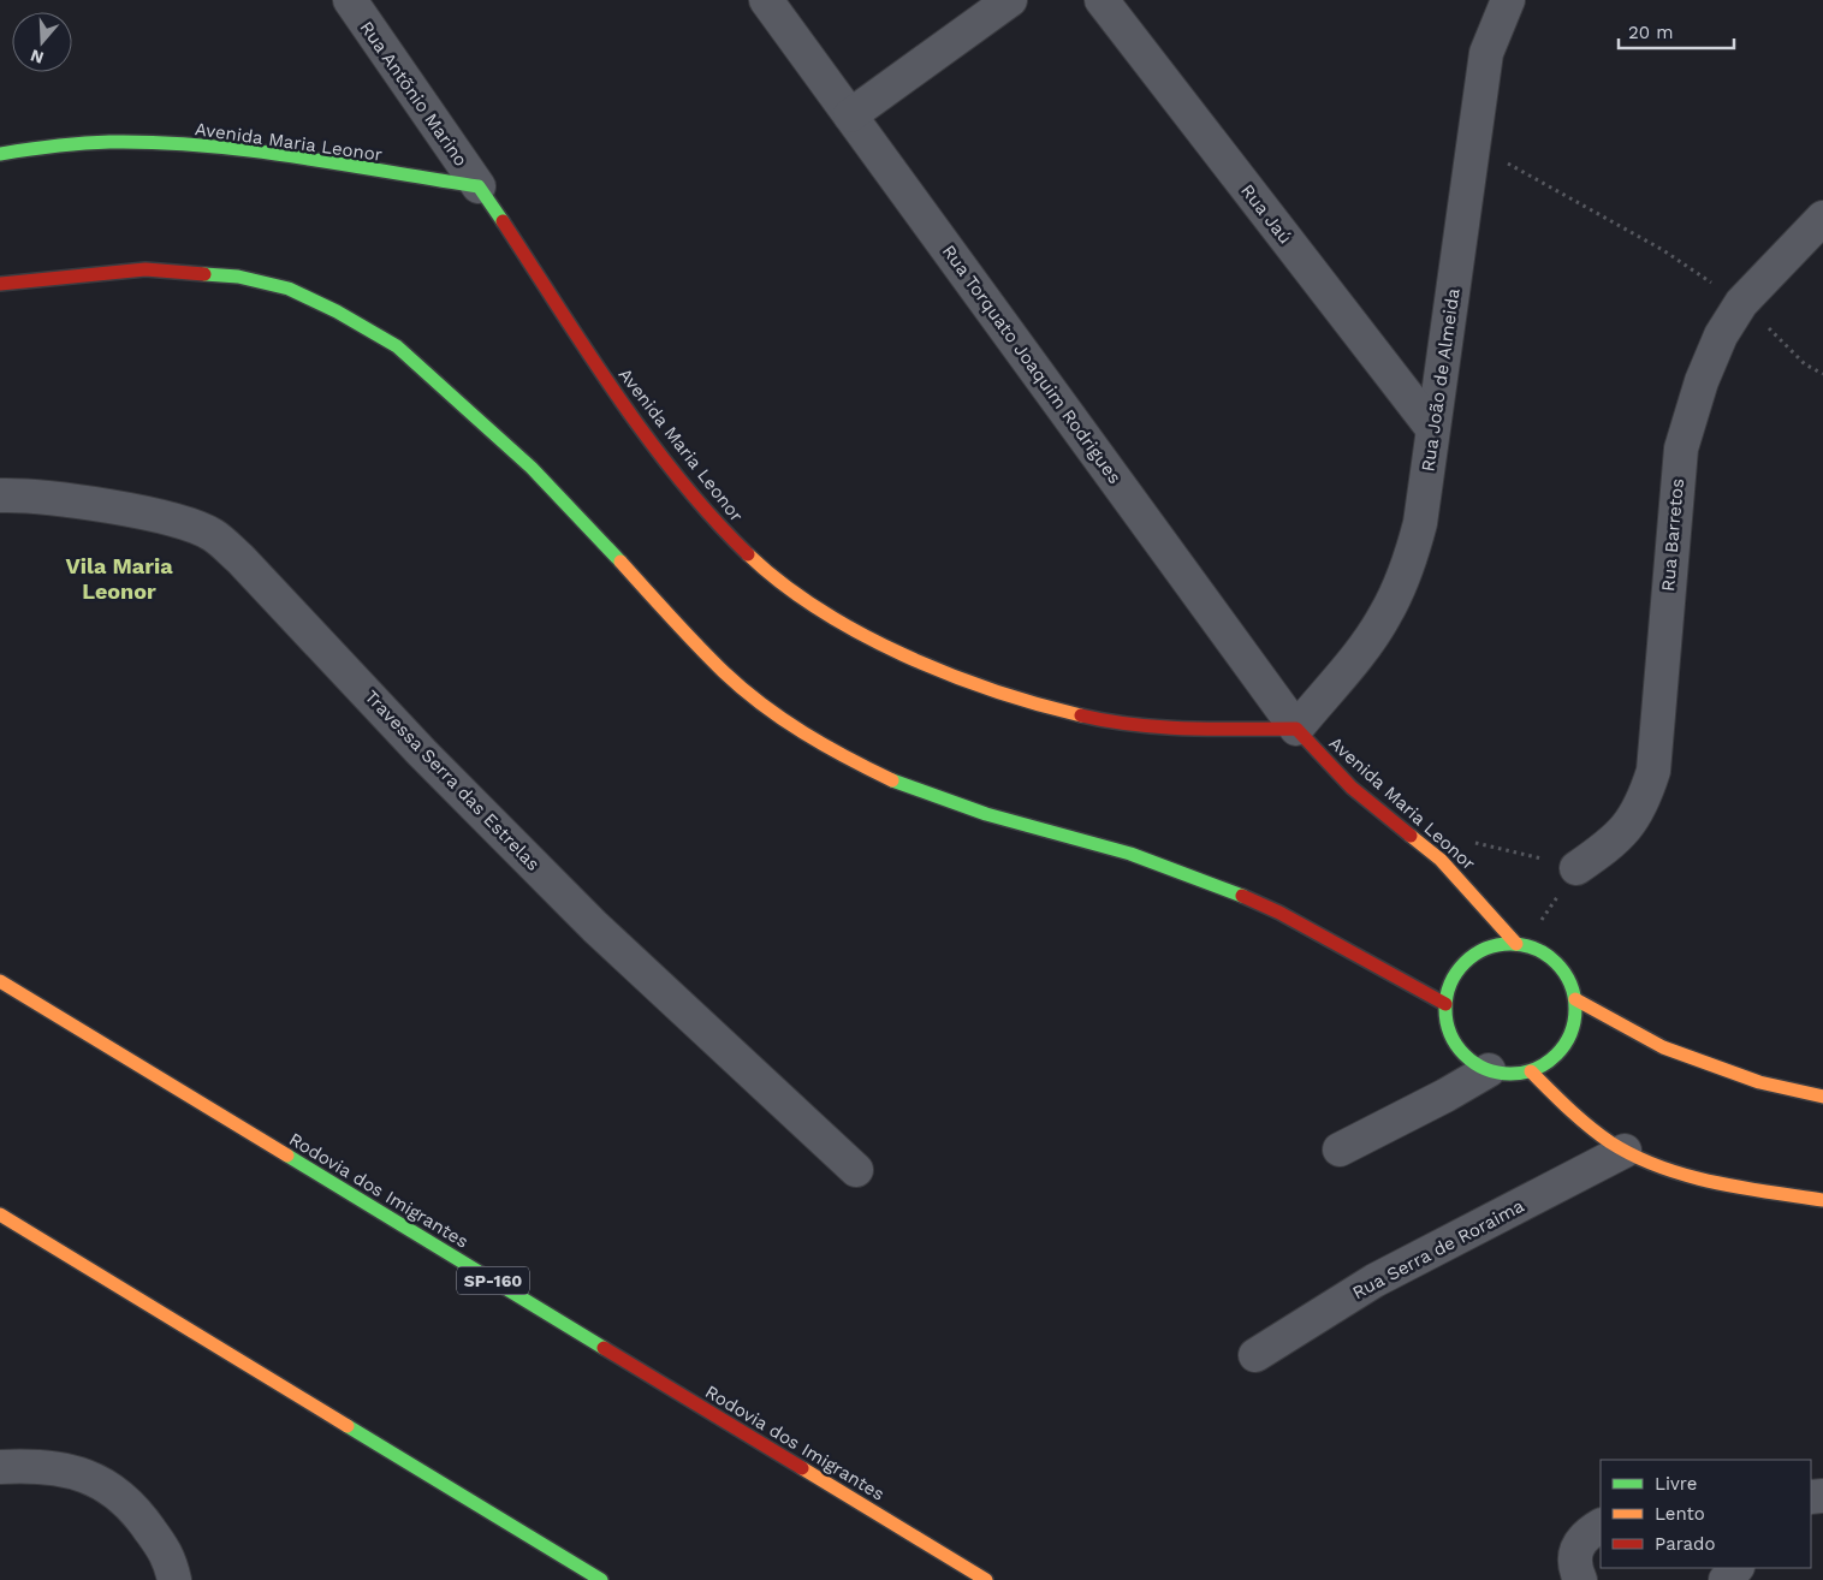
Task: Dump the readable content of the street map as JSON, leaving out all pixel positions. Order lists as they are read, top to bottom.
{
  "streets": {
    "main road": ["Avenida Maria Leonor", "Rodovia dos Imigrantes", "SP-160"],
    "street": [
      "Rua Antõnio Marino",
      "Rua Jaú",
      "Rua Torquato Joaquim Rodrigues",
      "Rua João de Almeida",
      "Rua Barretos",
      "Travessa Serra das Estrelas",
      "Rua Serra de Roraima"
    ]
  },
  "crossings": [
    ["Rua Antõnio Marino", "Avenida Maria Leonor"],
    ["Avenida Maria Leonor", "Rua Torquato Joaquim Rodrigues"],
    ["Avenida Maria Leonor", "Rua João de Almeida"],
    ["Rua Jaú", "Rua João de Almeida"],
    ["Rua Torquato Joaquim Rodrigues", "Rua João de Almeida"]
  ],
  "districts": ["Vila Maria Leonor"],
  "legend": ["Livre", "Lento", "Parado"],
  "scale_bar": "20 m",
  "north": "bottom"
}
